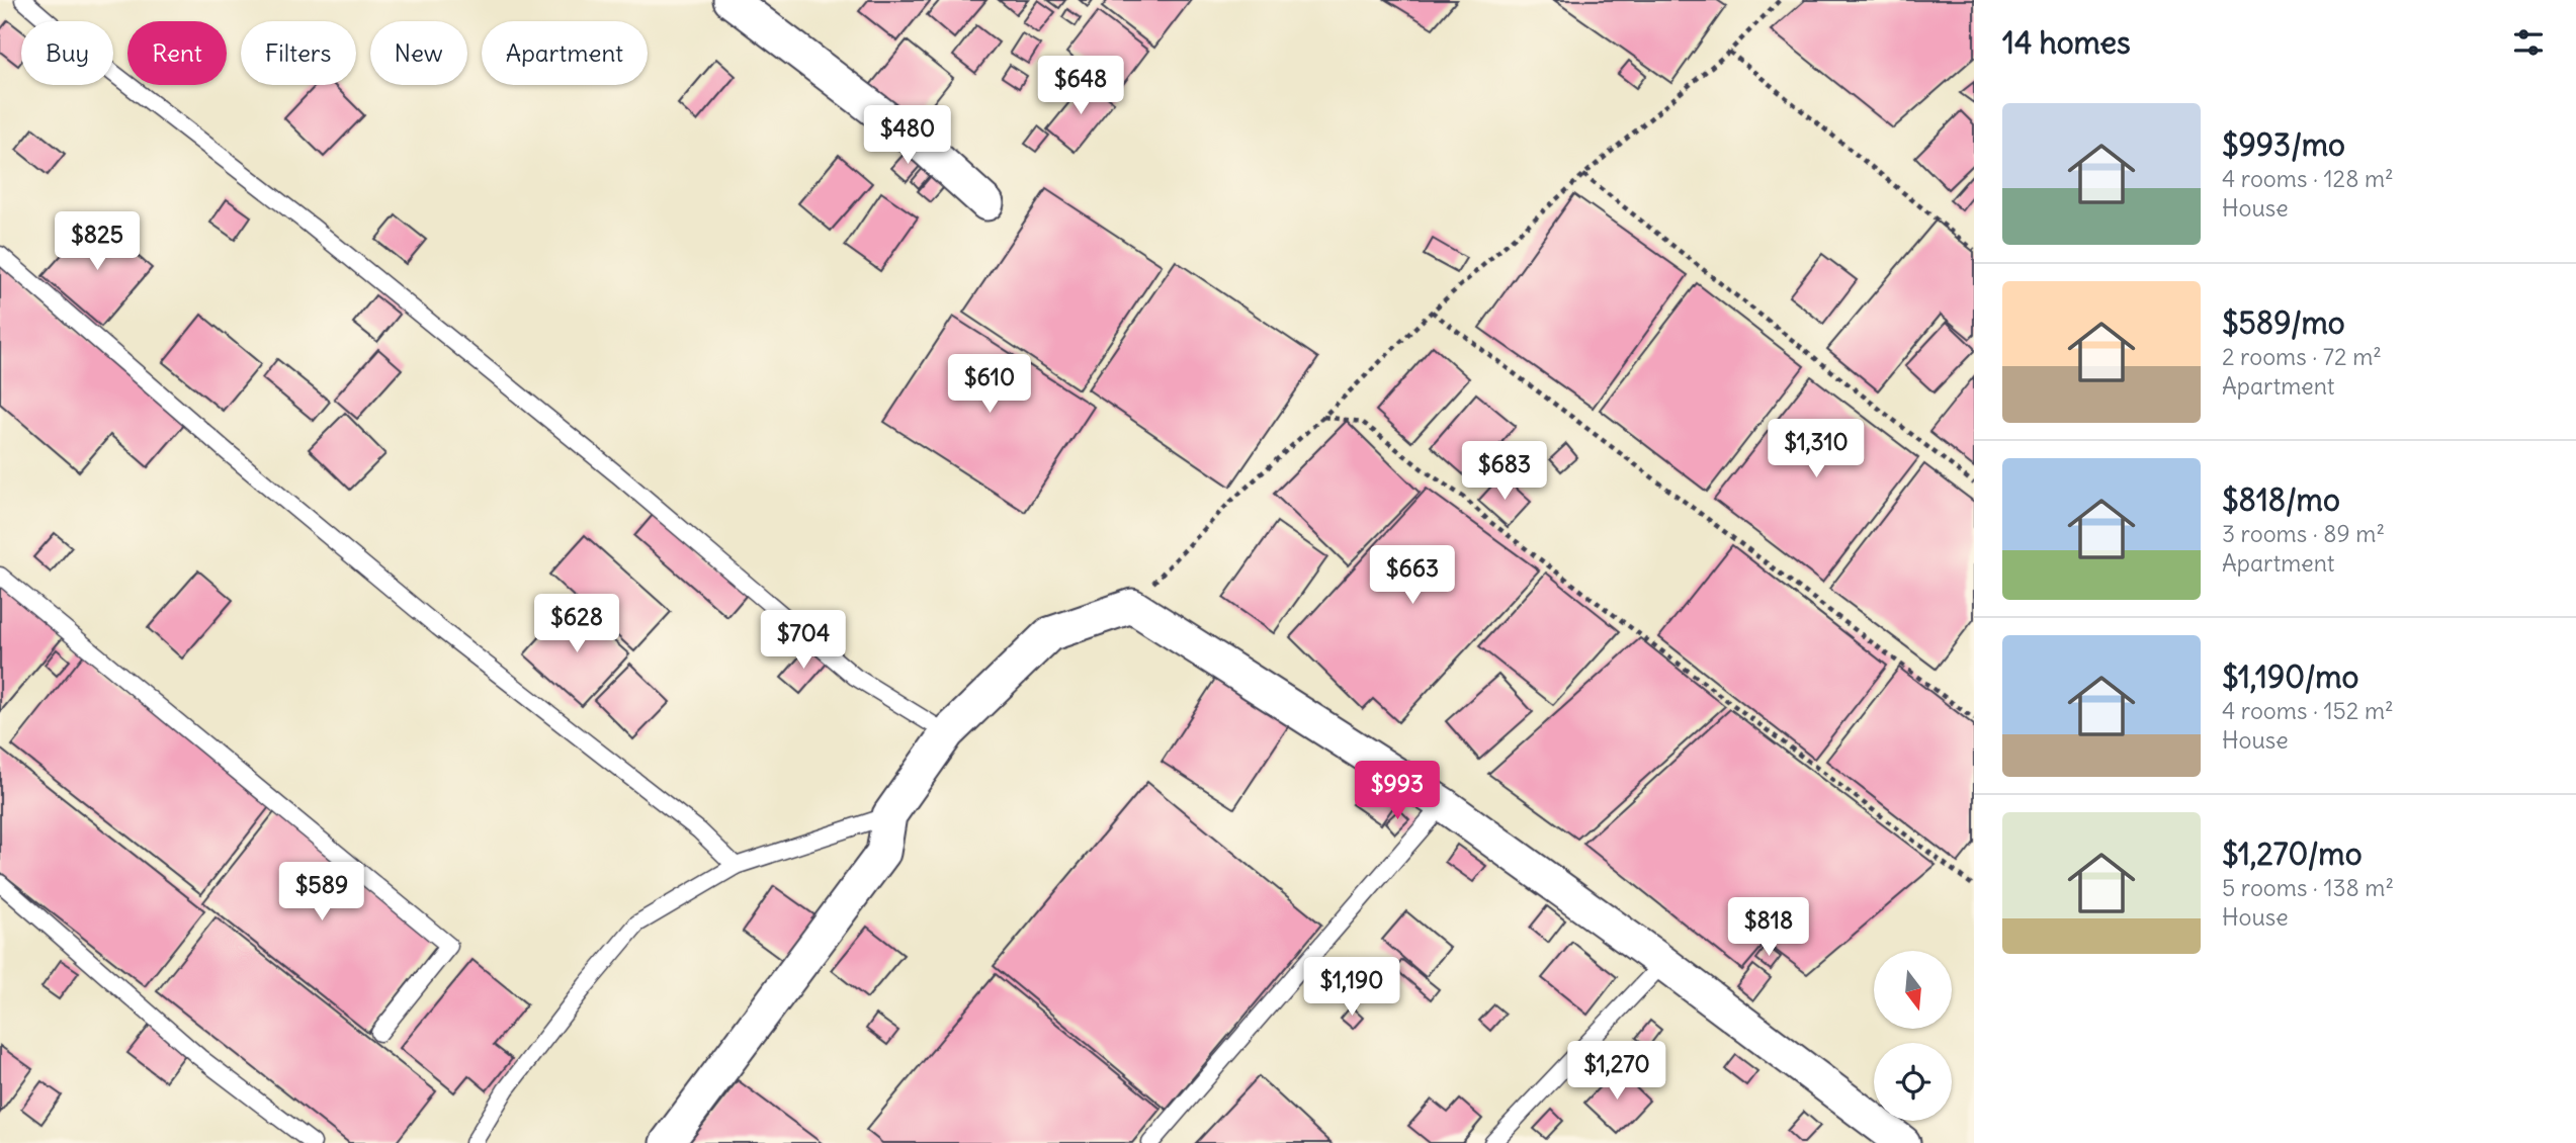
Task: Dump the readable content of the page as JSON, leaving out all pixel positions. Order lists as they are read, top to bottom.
{
  "north": "bottom",
  "page": {
    "heading": "14 homes",
    "chip": [
      "Buy",
      "Rent",
      "Filters",
      "New",
      "Apartment"
    ],
    "price": [
      "$648",
      "$480",
      "$825",
      "$610",
      "$1,310",
      "$683",
      "$663",
      "$628",
      "$704",
      "$993",
      "$589",
      "$818",
      "$1,190",
      "$1,270"
    ],
    "list": [
      {
        "name": "$993/mo",
        "note": "4 rooms · 128 m² · House"
      },
      {
        "name": "$589/mo",
        "note": "2 rooms · 72 m² · Apartment"
      },
      {
        "name": "$818/mo",
        "note": "3 rooms · 89 m² · Apartment"
      },
      {
        "name": "$1,190/mo",
        "note": "4 rooms · 152 m² · House"
      },
      {
        "name": "$1,270/mo",
        "note": "5 rooms · 138 m² · House"
      }
    ]
  }
}
